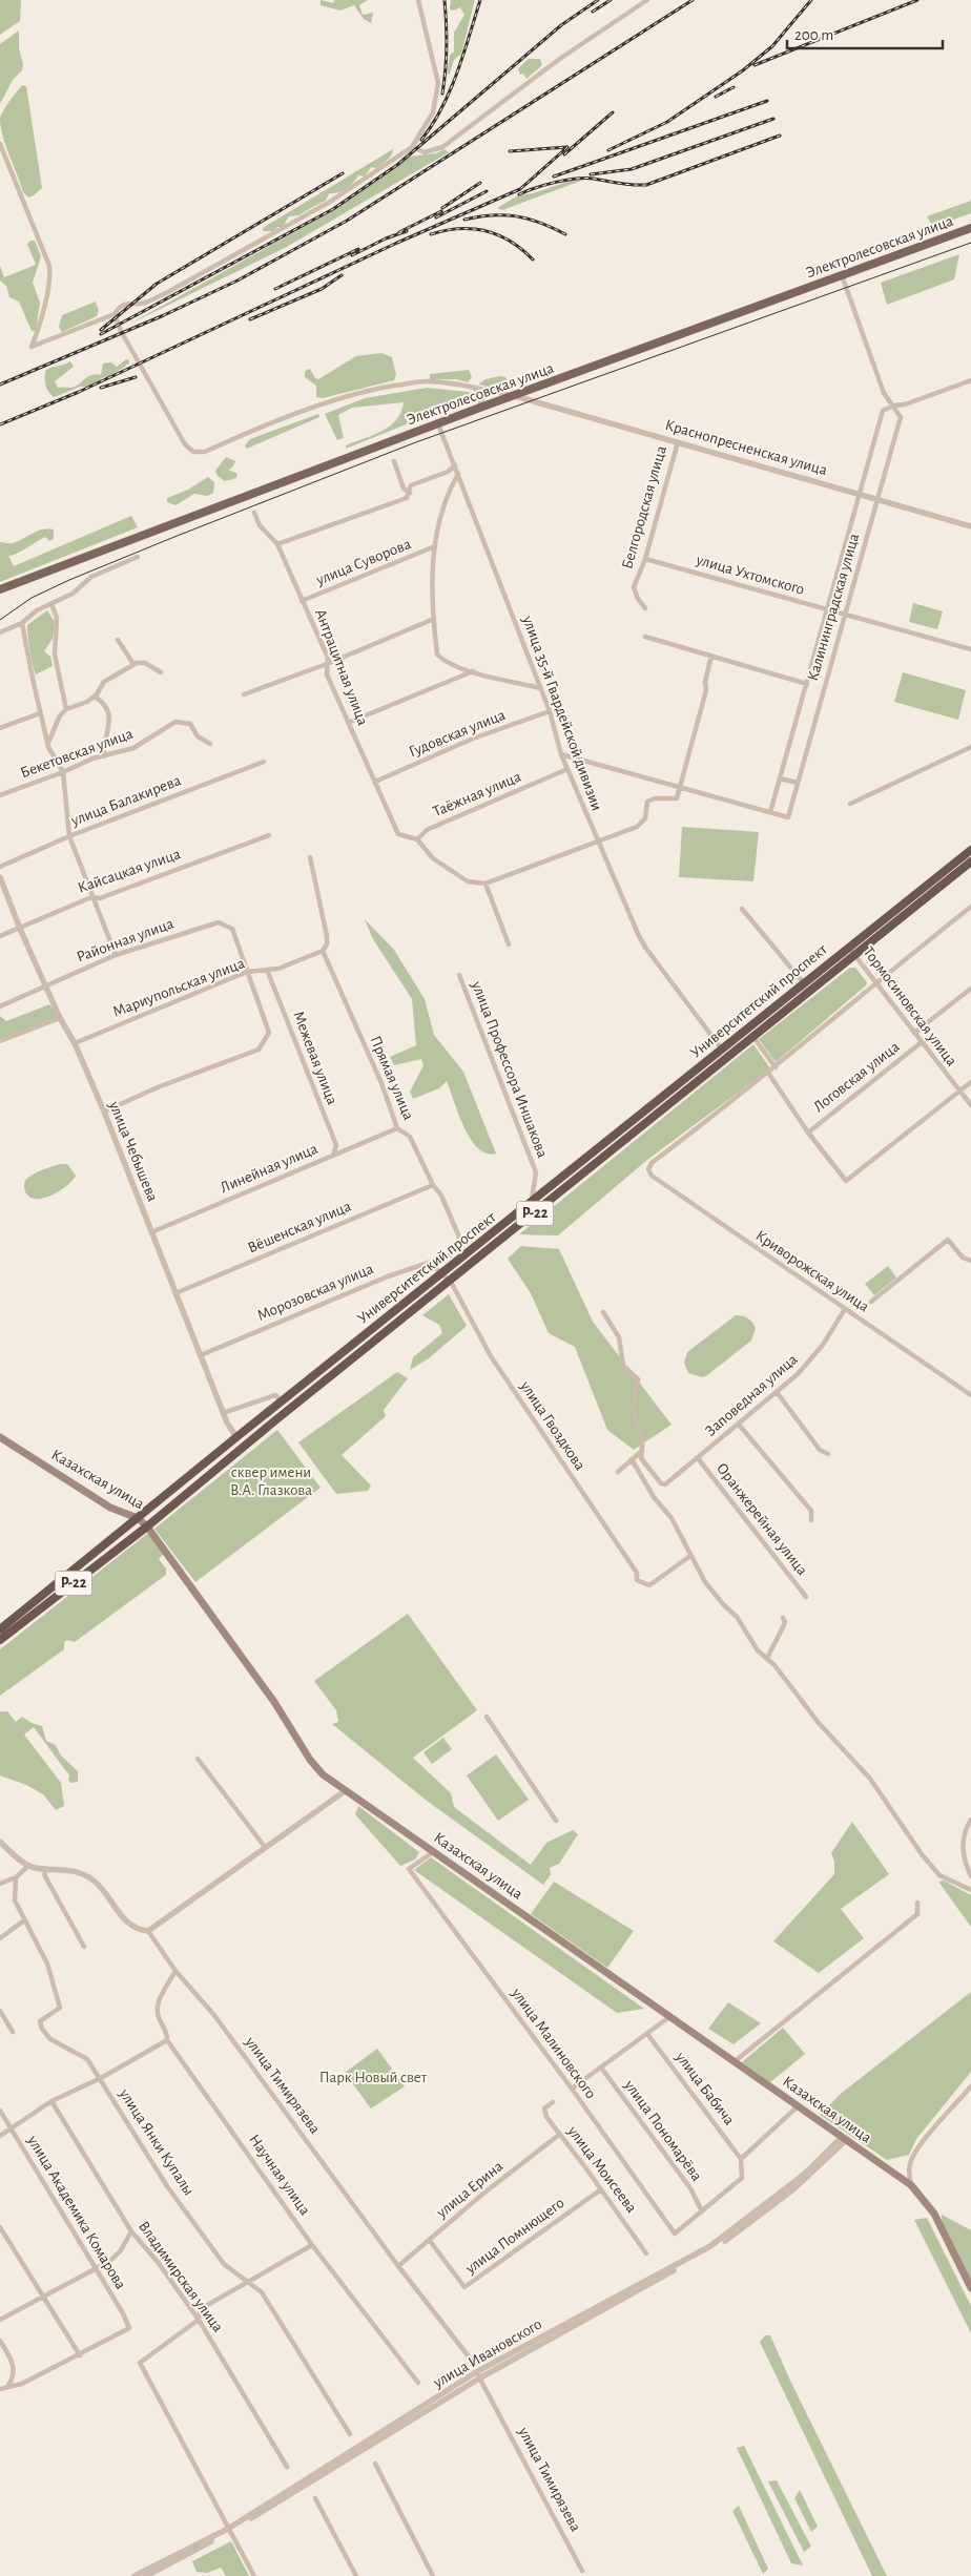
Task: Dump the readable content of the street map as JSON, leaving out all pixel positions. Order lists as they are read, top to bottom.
{
  "streets": {
    "highway": ["Университетский проспект", "Р-22"],
    "main road": ["Электролесовская улица", "Казахская улица"],
    "street": [
      "Краснопресненская улица",
      "Белгородская улица",
      "улица Суворова",
      "улица Ухтомского",
      "Калининградская улица",
      "Антрацитная улица",
      "улица 35-й Гвардейской дивизии",
      "Гудовская улица",
      "Бекетовская улица",
      "Таёжная улица",
      "улица Балакирева",
      "Кайсацкая улица",
      "Районная улица",
      "Мариупольская улица",
      "Тормосиновская улица",
      "Межевая улица",
      "улица Профессора Иншакова",
      "Логовская улица",
      "Прямая улица",
      "улица Чебышева",
      "Линейная улица",
      "Вёшенская улица",
      "Криворожская улица",
      "Морозовская улица",
      "Заповедная улица",
      "улица Гвоздкова",
      "Оранжерейная улица",
      "улица Малиновского",
      "улица Тимирязева",
      "улица Бабича",
      "улица Пономарёва",
      "улица Янки Купалы",
      "улица Моисеева",
      "Научная улица",
      "улица Ерина",
      "улица Академика Комарова",
      "улица Помнющего",
      "Владимирская улица",
      "улица Ивановского"
    ]
  },
  "crossings": [
    ["Электролесовская улица", "Краснопресненская улица"],
    ["Электролесовская улица", "Калининградская улица"],
    ["Электролесовская улица", "улица 35-й Гвардейской дивизии"],
    ["Краснопресненская улица", "Белгородская улица"],
    ["Краснопресненская улица", "Калининградская улица"],
    ["Белгородская улица", "улица Ухтомского"],
    ["улица Суворова", "Антрацитная улица"],
    ["улица Ухтомского", "Калининградская улица"],
    ["Антрацитная улица", "Гудовская улица"],
    ["Антрацитная улица", "Таёжная улица"],
    ["улица 35-й Гвардейской дивизии", "Гудовская улица"],
    ["улица 35-й Гвардейской дивизии", "Таёжная улица"],
    ["улица 35-й Гвардейской дивизии", "Университетский проспект"],
    ["Кайсацкая улица", "улица Чебышева"],
    ["Районная улица", "Мариупольская улица"],
    ["Районная улица", "улица Чебышева"],
    ["Мариупольская улица", "Межевая улица"],
    ["Мариупольская улица", "Прямая улица"],
    ["Мариупольская улица", "улица Чебышева"],
    ["Университетский проспект", "Тормосиновская улица"],
    ["Университетский проспект", "улица Профессора Иншакова"],
    ["Университетский проспект", "улица Чебышева"],
    ["Университетский проспект", "улица Гвоздкова"],
    ["Университетский проспект", "Казахская улица"],
    ["Тормосиновская улица", "Логовская улица"],
    ["Межевая улица", "Линейная улица"],
    ["Прямая улица", "Линейная улица"],
    ["Прямая улица", "Вёшенская улица"],
    ["Прямая улица", "Морозовская улица"],
    ["улица Чебышева", "Линейная улица"],
    ["улица Чебышева", "Вёшенская улица"],
    ["улица Чебышева", "Морозовская улица"],
    ["Криворожская улица", "Заповедная улица"],
    ["Морозовская улица", "улица Гвоздкова"],
    ["Заповедная улица", "Оранжерейная улица"],
    ["Казахская улица", "улица Малиновского"],
    ["Казахская улица", "улица Ивановского"],
    ["улица Малиновского", "улица Пономарёва"],
    ["улица Тимирязева", "Научная улица"],
    ["улица Тимирязева", "улица Ерина"],
    ["улица Тимирязева", "улица Ивановского"],
    ["улица Моисеева", "улица Ерина"],
    ["улица Моисеева", "улица Помнющего"],
    ["улица Ерина", "улица Помнющего"]
  ],
  "parks": ["сквер имени В.А. Глазкова", "Парк Новый свет"],
  "scale_bar": "200 m"
}
